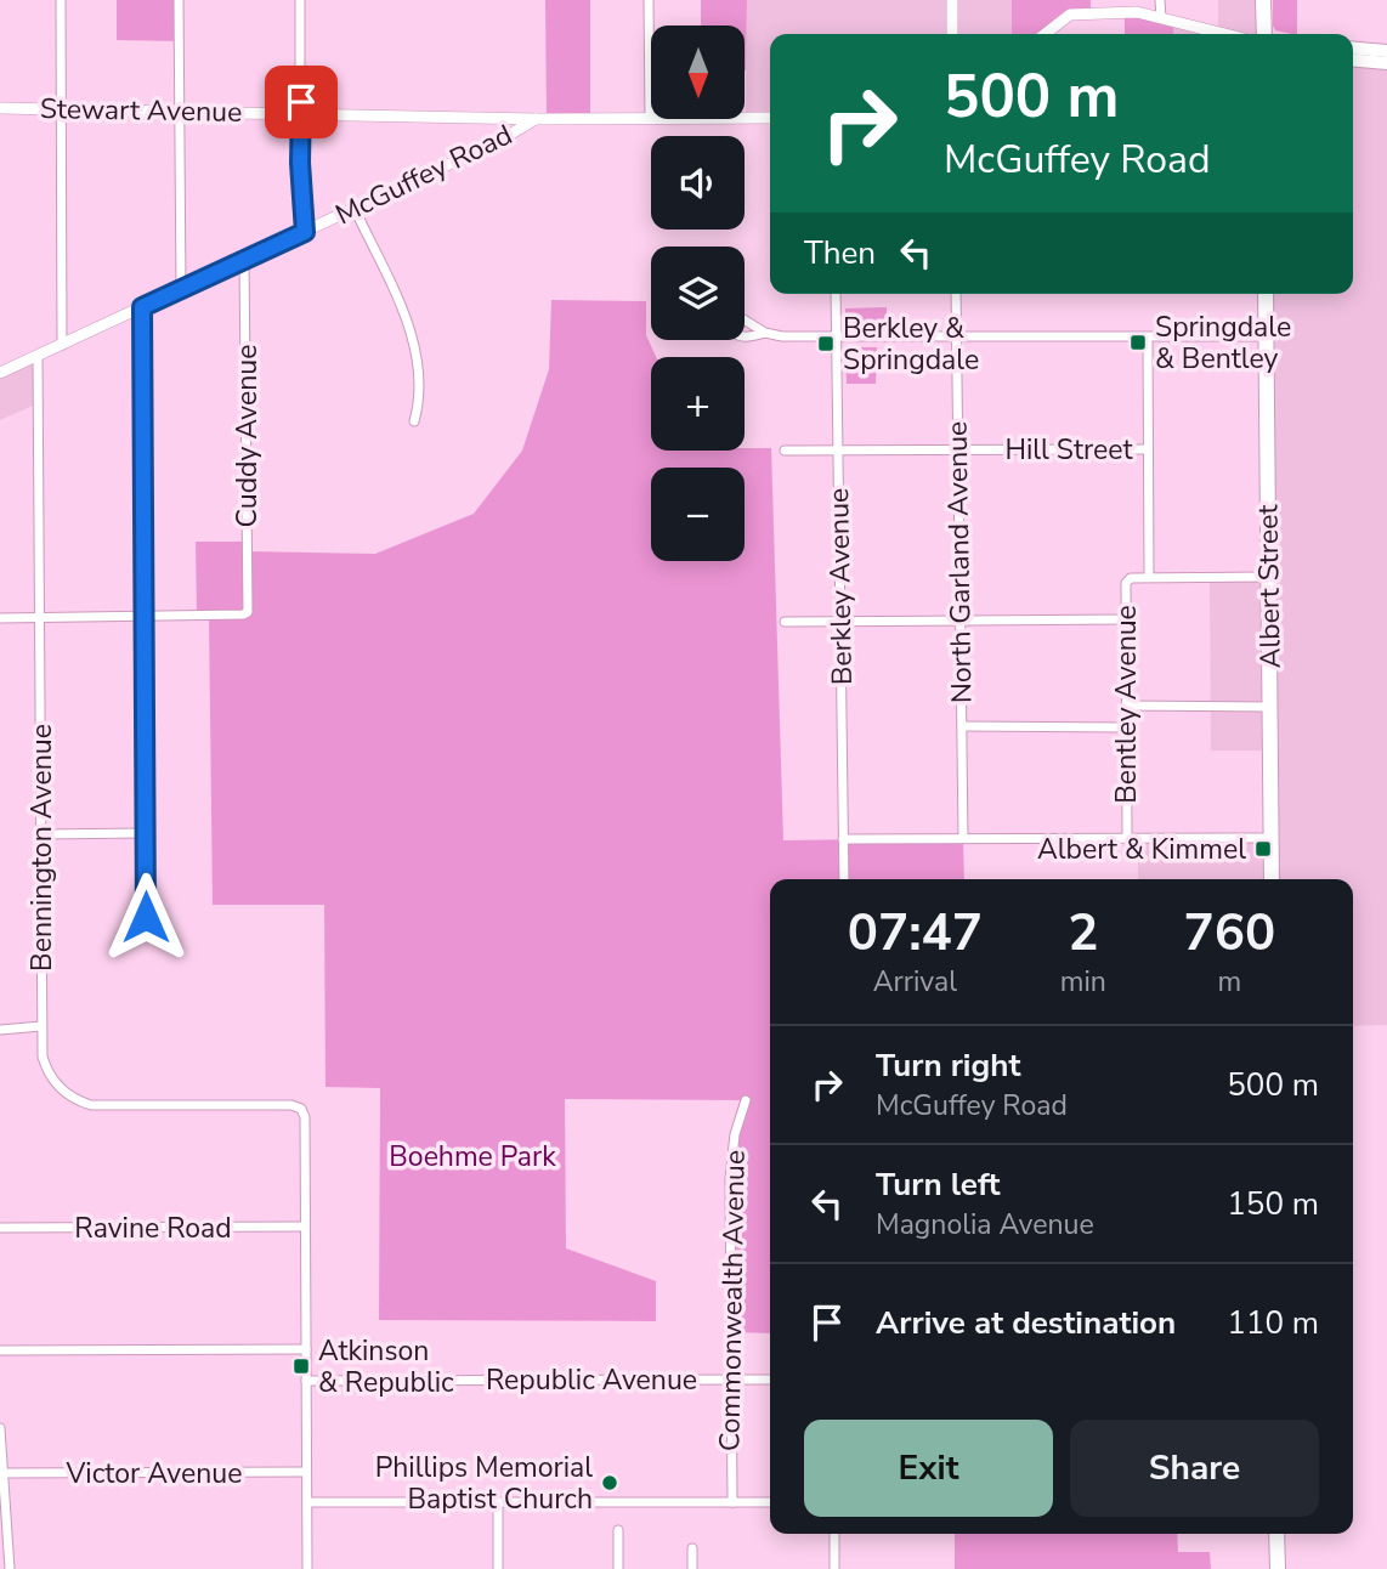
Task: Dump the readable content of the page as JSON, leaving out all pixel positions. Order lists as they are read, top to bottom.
{
  "streets": {
    "main road": ["Albert Street"],
    "street": [
      "Stewart Avenue",
      "McGuffey Road",
      "Cuddy Avenue",
      "Hill Street",
      "North Garland Avenue",
      "Berkley Avenue",
      "Bentley Avenue",
      "Bennington Avenue",
      "Ravine Road",
      "Commonwealth Avenue",
      "Republic Avenue",
      "Victor Avenue"
    ]
  },
  "crossings": [
    ["Stewart Avenue", "McGuffey Road"],
    ["McGuffey Road", "Cuddy Avenue"],
    ["McGuffey Road", "Bennington Avenue"],
    ["Hill Street", "North Garland Avenue"],
    ["Hill Street", "Berkley Avenue"],
    ["Hill Street", "Bentley Avenue"],
    ["Bennington Avenue", "Ravine Road"],
    ["Commonwealth Avenue", "Republic Avenue"]
  ],
  "parks": ["Boehme Park"],
  "places": {
    "transit": [
      "Springdale & Bentley",
      "Berkley & Springdale",
      "Albert & Kimmel",
      "Atkinson & Republic"
    ],
    "other": ["Phillips Memorial Baptist Church"]
  },
  "north": "bottom",
  "page": {
    "map_buttons": ["+", "−"],
    "turn": ["500 m", "McGuffey Road"],
    "then": "Then",
    "eta": [
      "07:47",
      "Arrival",
      "2",
      "min",
      "760",
      "m"
    ],
    "list": [
      {
        "name": "Turn right",
        "note": "McGuffey Road",
        "value": "500 m"
      },
      {
        "name": "Turn left",
        "note": "Magnolia Avenue",
        "value": "150 m"
      },
      {
        "name": "Arrive at destination",
        "value": "110 m"
      }
    ],
    "buttons": ["Exit", "Share"]
  }
}
